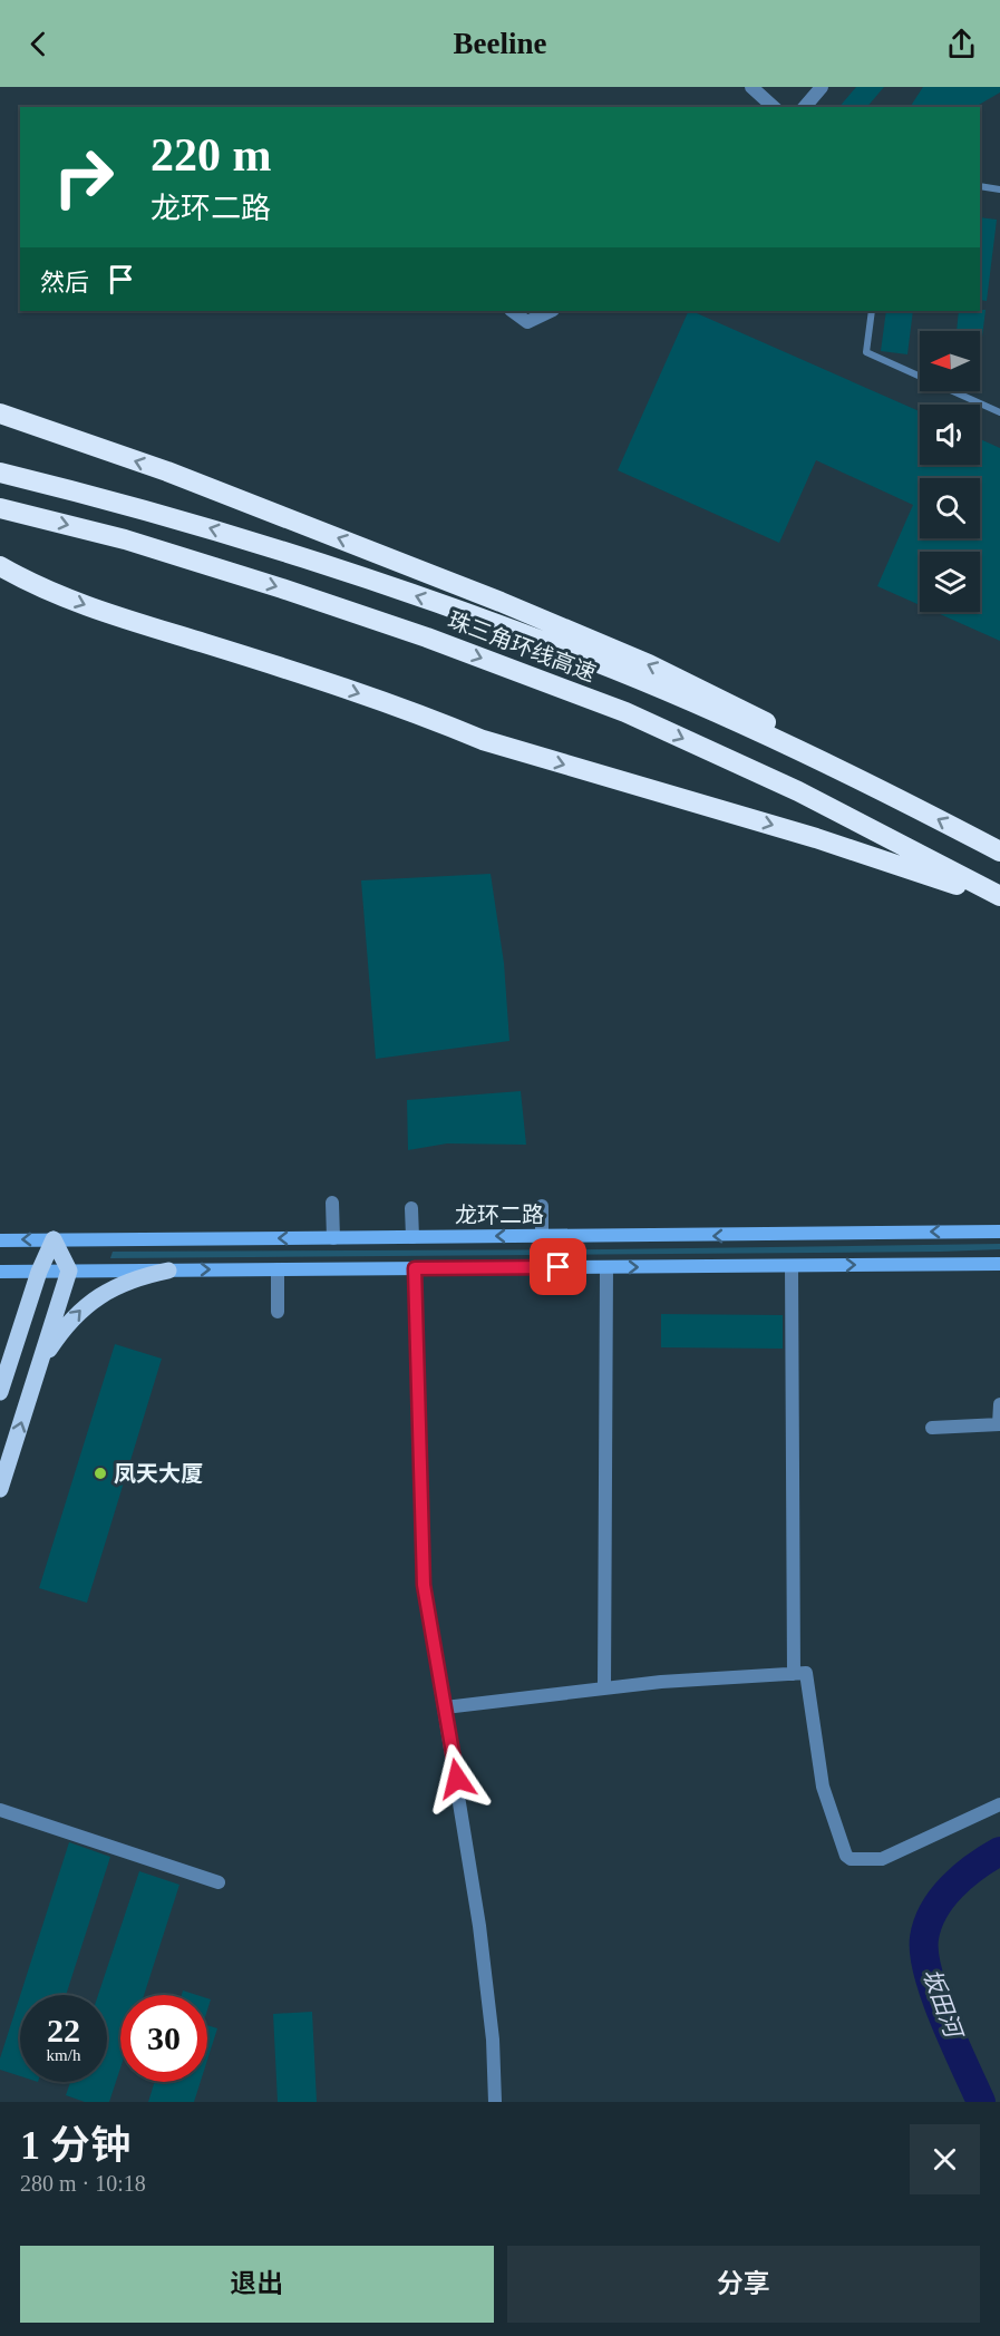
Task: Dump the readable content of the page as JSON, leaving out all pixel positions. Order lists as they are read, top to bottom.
{
  "streets": {
    "highway": ["珠三角环线高速"],
    "main road": ["龙环二路"]
  },
  "water": ["坂田河"],
  "places": ["凤天大厦"],
  "north": "left",
  "page": {
    "header": "Beeline",
    "turn": ["220 m", "龙环二路"],
    "then": "然后",
    "speed": "22 km/h",
    "limit": "30",
    "heading": ["1 分钟", "280 m · 10:18"],
    "buttons": ["退出", "分享"]
  }
}
